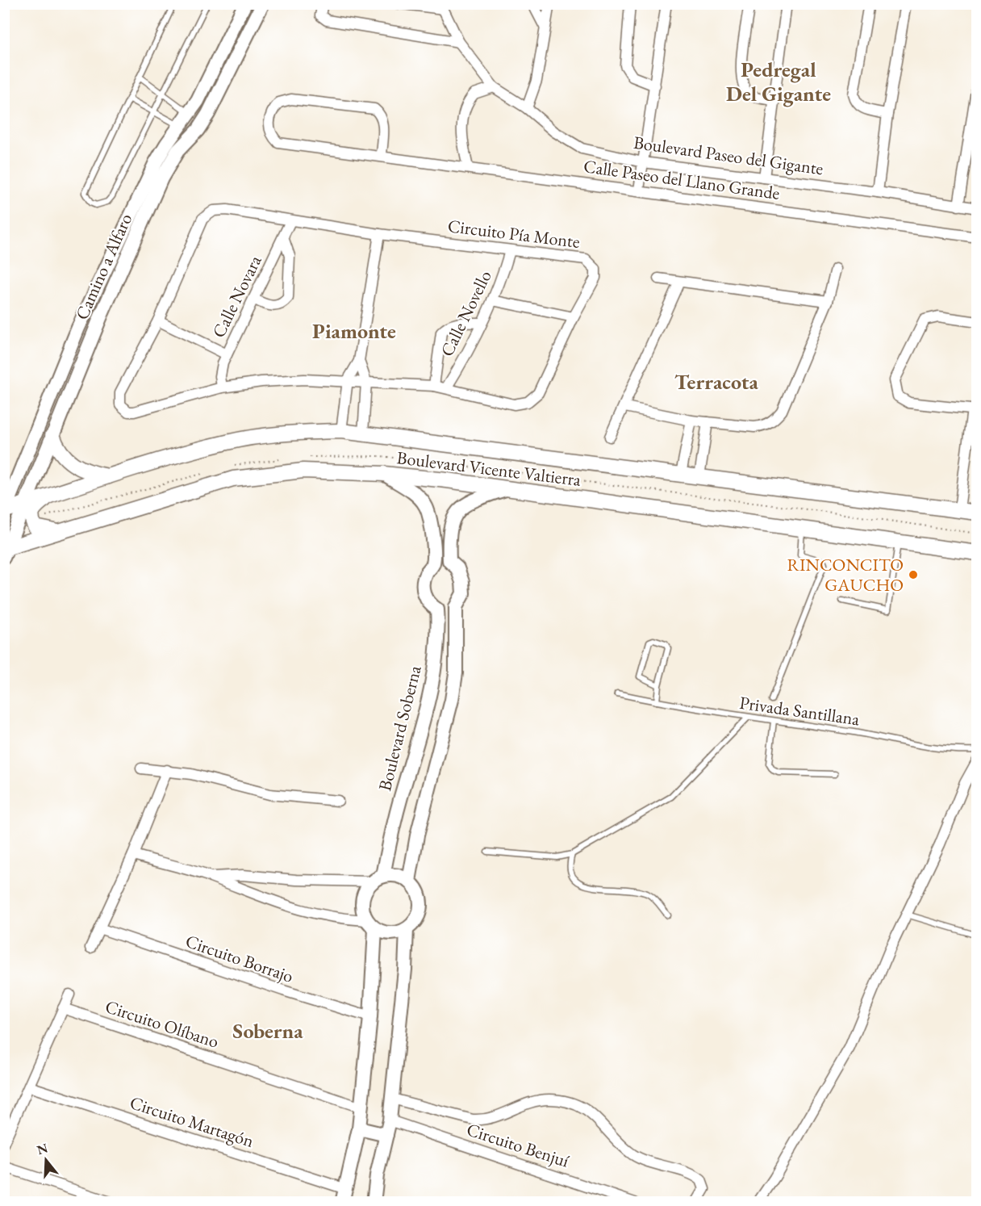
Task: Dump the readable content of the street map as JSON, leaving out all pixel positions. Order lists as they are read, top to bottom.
{
  "streets": {
    "main road": ["Boulevard Vicente Valtierra"],
    "street": [
      "Boulevard Paseo del Gigante",
      "Calle Paseo del Llano Grande",
      "Circuito Pía Monte",
      "Camino a Alfaro",
      "Calle Novara",
      "Calle Novello",
      "Boulevard Soberna",
      "Circuito Borrajo",
      "Circuito Olíbano",
      "Circuito Martagón",
      "Circuito Benjuí"
    ],
    "lane": ["Privada Santillana"]
  },
  "crossings": [
    ["Circuito Pía Monte", "Calle Novara"],
    ["Circuito Pía Monte", "Calle Novello"],
    ["Camino a Alfaro", "Boulevard Vicente Valtierra"]
  ],
  "districts": [
    "Pedregal Del Gigante",
    "Piamonte",
    "Terracota",
    "Soberna"
  ],
  "places": ["RINCONCITO GAUCHO"],
  "north": "top"
}
